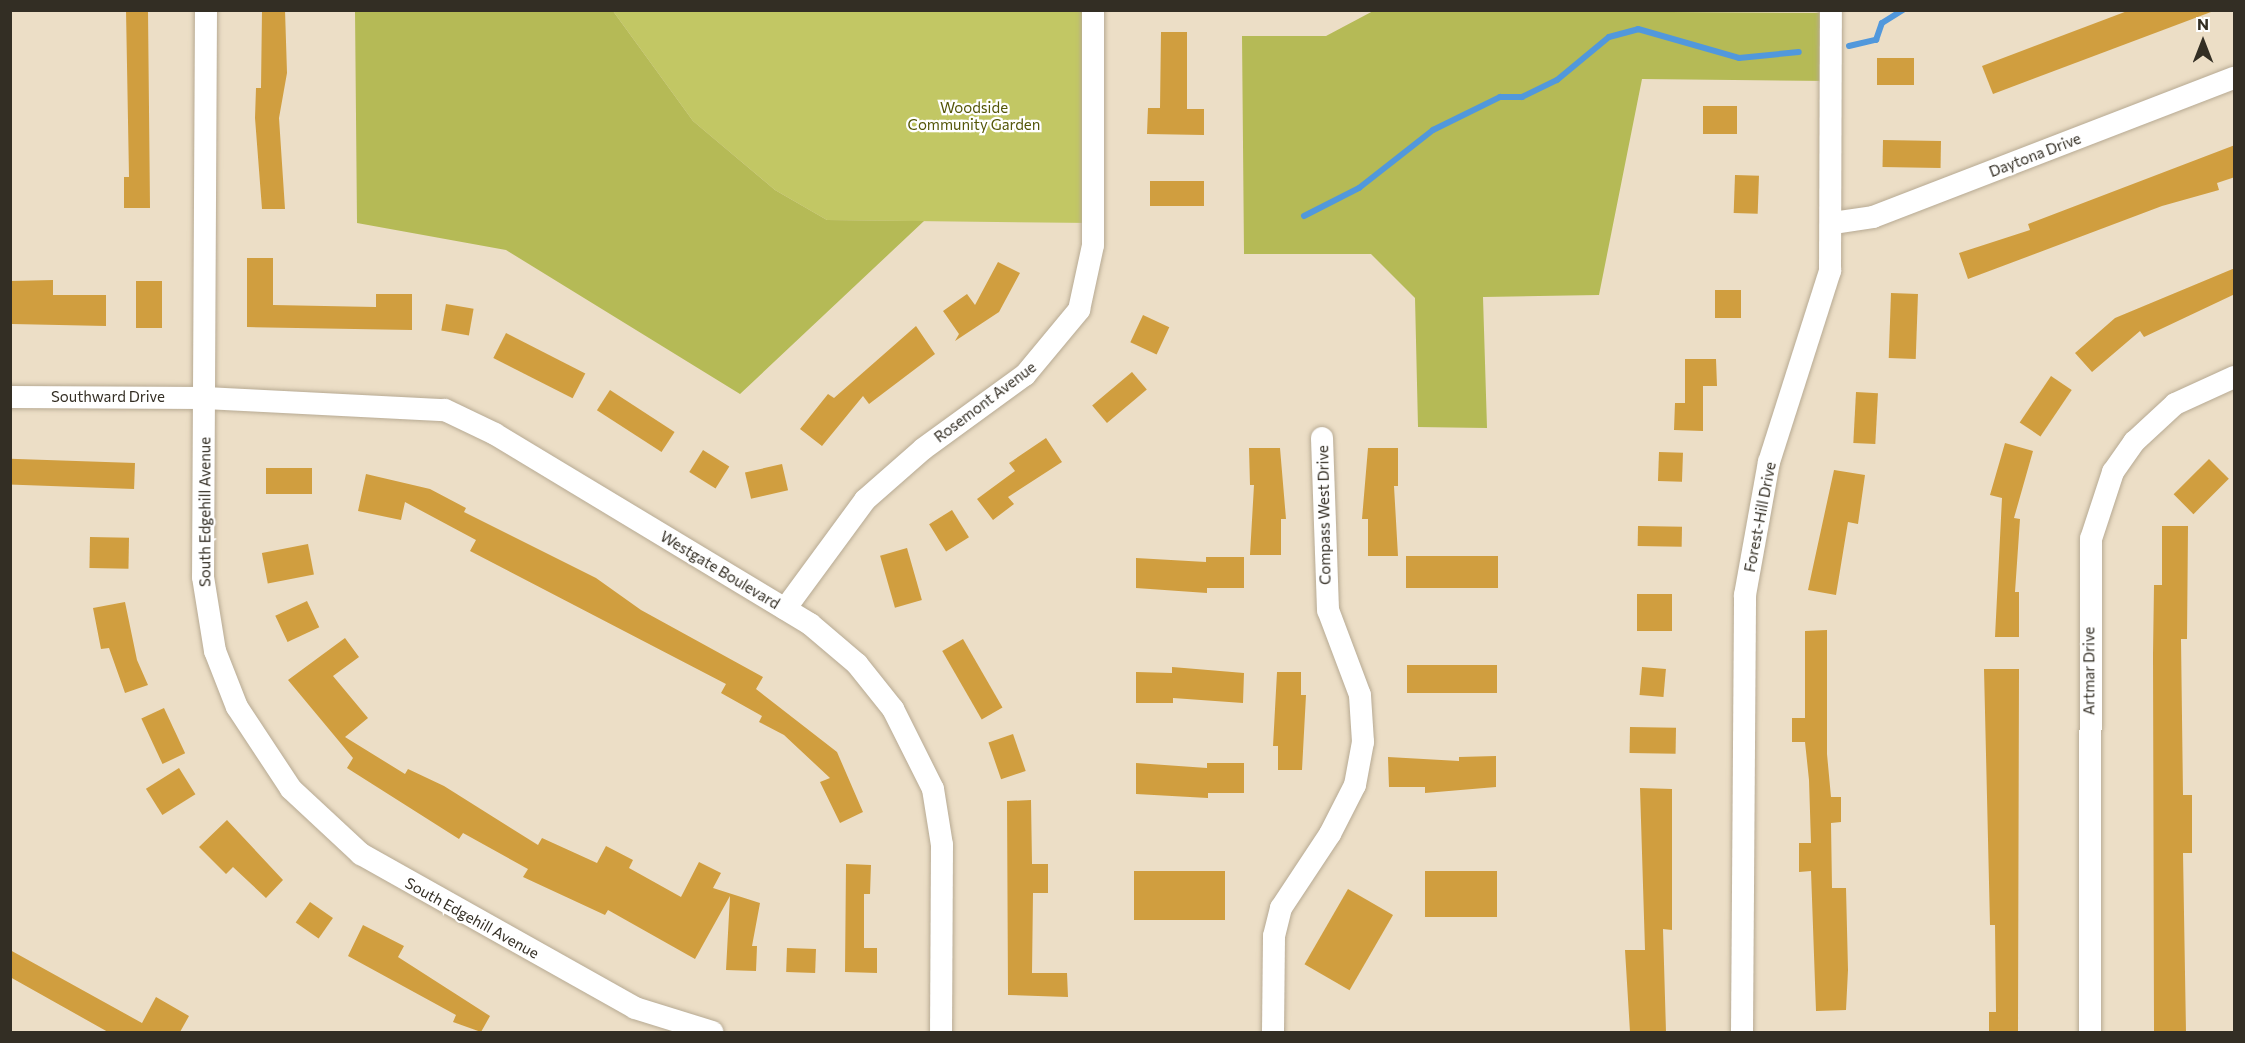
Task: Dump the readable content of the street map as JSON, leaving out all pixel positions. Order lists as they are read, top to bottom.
{
  "streets": {
    "street": [
      "Daytona Drive",
      "Southward Drive",
      "Rosemont Avenue",
      "South Edgehill Avenue",
      "Compass West Drive",
      "Forest-Hill Drive",
      "Westgate Boulevard",
      "Artmar Drive"
    ]
  },
  "crossings": [
    ["Daytona Drive", "Forest-Hill Drive"],
    ["Southward Drive", "South Edgehill Avenue"],
    ["Southward Drive", "Westgate Boulevard"],
    ["Rosemont Avenue", "Westgate Boulevard"],
    ["South Edgehill Avenue", "Westgate Boulevard"]
  ],
  "parks": ["Woodside Community Garden"],
  "north": "top"
}
